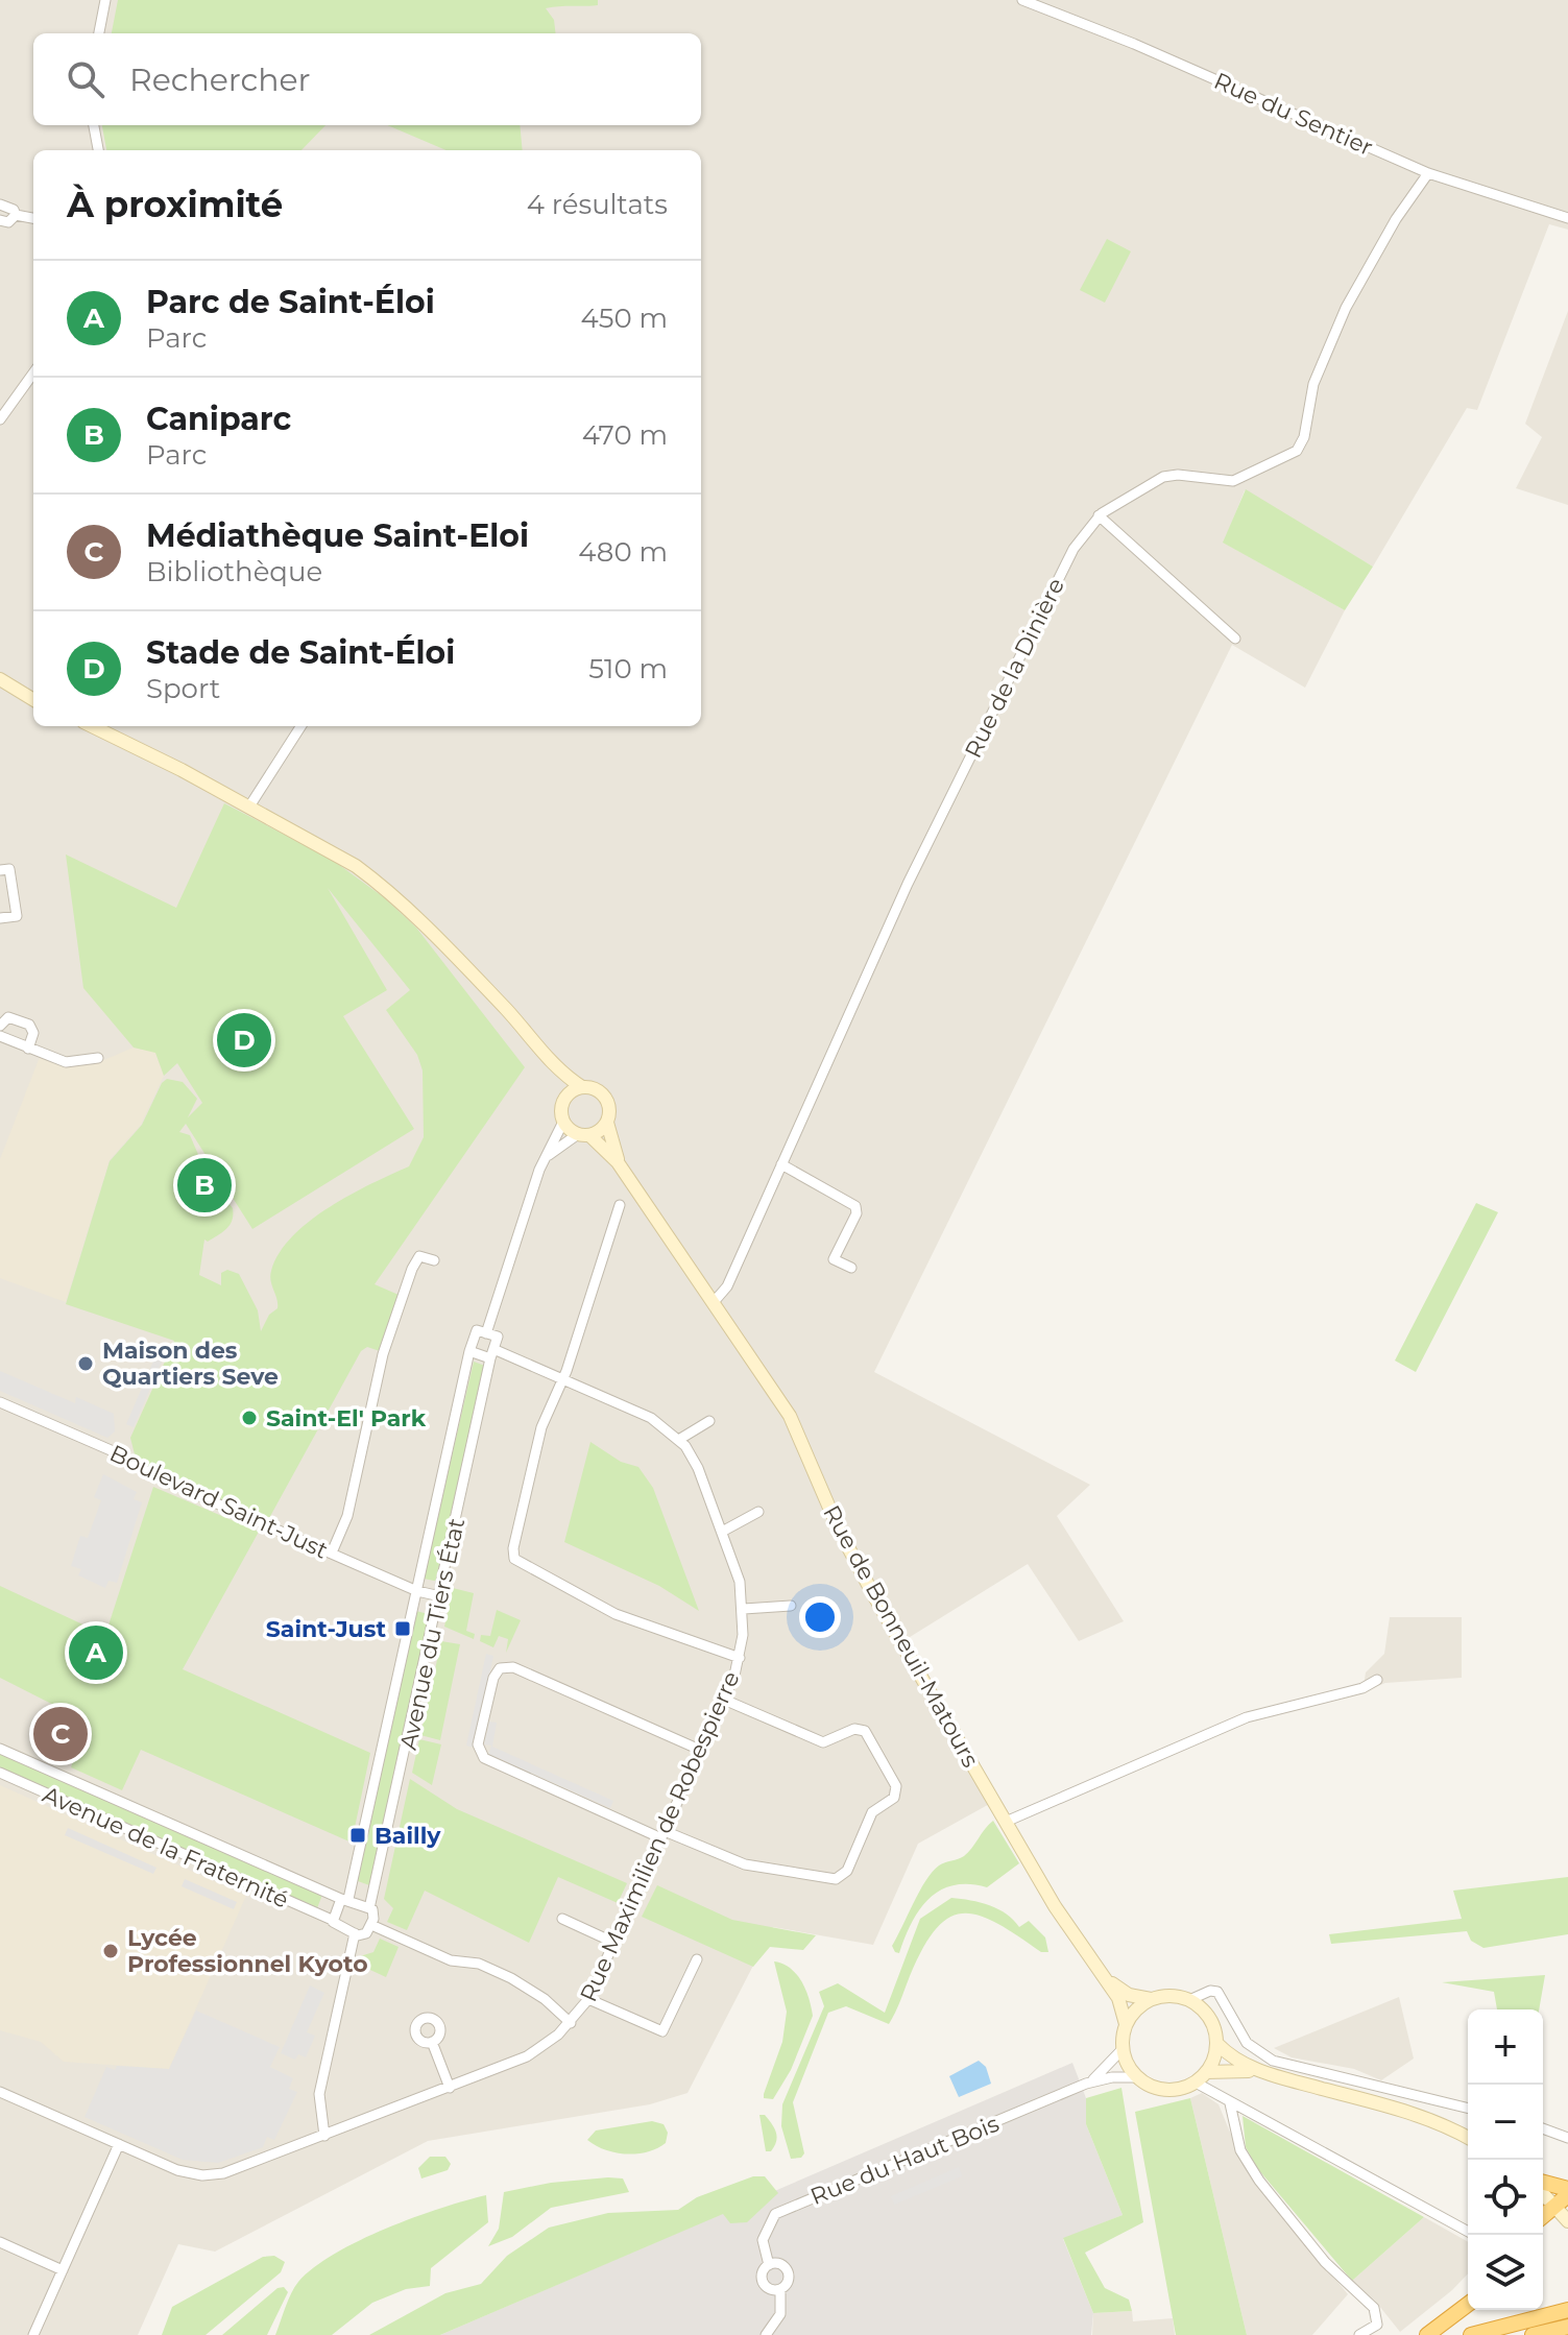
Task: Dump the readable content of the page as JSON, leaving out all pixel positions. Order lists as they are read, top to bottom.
{
  "streets": {
    "main road": ["Rue de Bonneuil-Matours"],
    "street": [
      "Rue du Sentier",
      "Rue de la Dinière",
      "Boulevard Saint-Just",
      "Avenue du Tiers État",
      "Rue Maximilien de Robespierre",
      "Avenue de la Fraternité",
      "Rue du Haut Bois"
    ]
  },
  "crossings": [
    ["Rue du Sentier", "Rue de la Dinière"],
    ["Rue de la Dinière", "Rue de Bonneuil-Matours"],
    ["Boulevard Saint-Just", "Avenue du Tiers État"],
    ["Avenue du Tiers État", "Rue Maximilien de Robespierre"],
    ["Avenue du Tiers État", "Avenue de la Fraternité"],
    ["Rue de Bonneuil-Matours", "Rue du Haut Bois"]
  ],
  "places": {
    "other": ["Maison des Quartiers Seve", "Saint-El' Park", "Lycée Professionnel Kyoto"],
    "transit": ["Saint-Just", "Bailly"]
  },
  "page": {
    "search": "Rechercher",
    "heading": ["À proximité", "4 résultats"],
    "list": [
      {
        "mark": "A",
        "name": "Parc de Saint-Éloi",
        "note": "Parc",
        "value": "450 m"
      },
      {
        "mark": "B",
        "name": "Caniparc",
        "note": "Parc",
        "value": "470 m"
      },
      {
        "mark": "C",
        "name": "Médiathèque Saint-Eloi",
        "note": "Bibliothèque",
        "value": "480 m"
      },
      {
        "mark": "D",
        "name": "Stade de Saint-Éloi",
        "note": "Sport",
        "value": "510 m"
      }
    ],
    "pins": [
      "D",
      "B",
      "A",
      "C"
    ],
    "map_buttons": ["+", "−"]
  }
}
